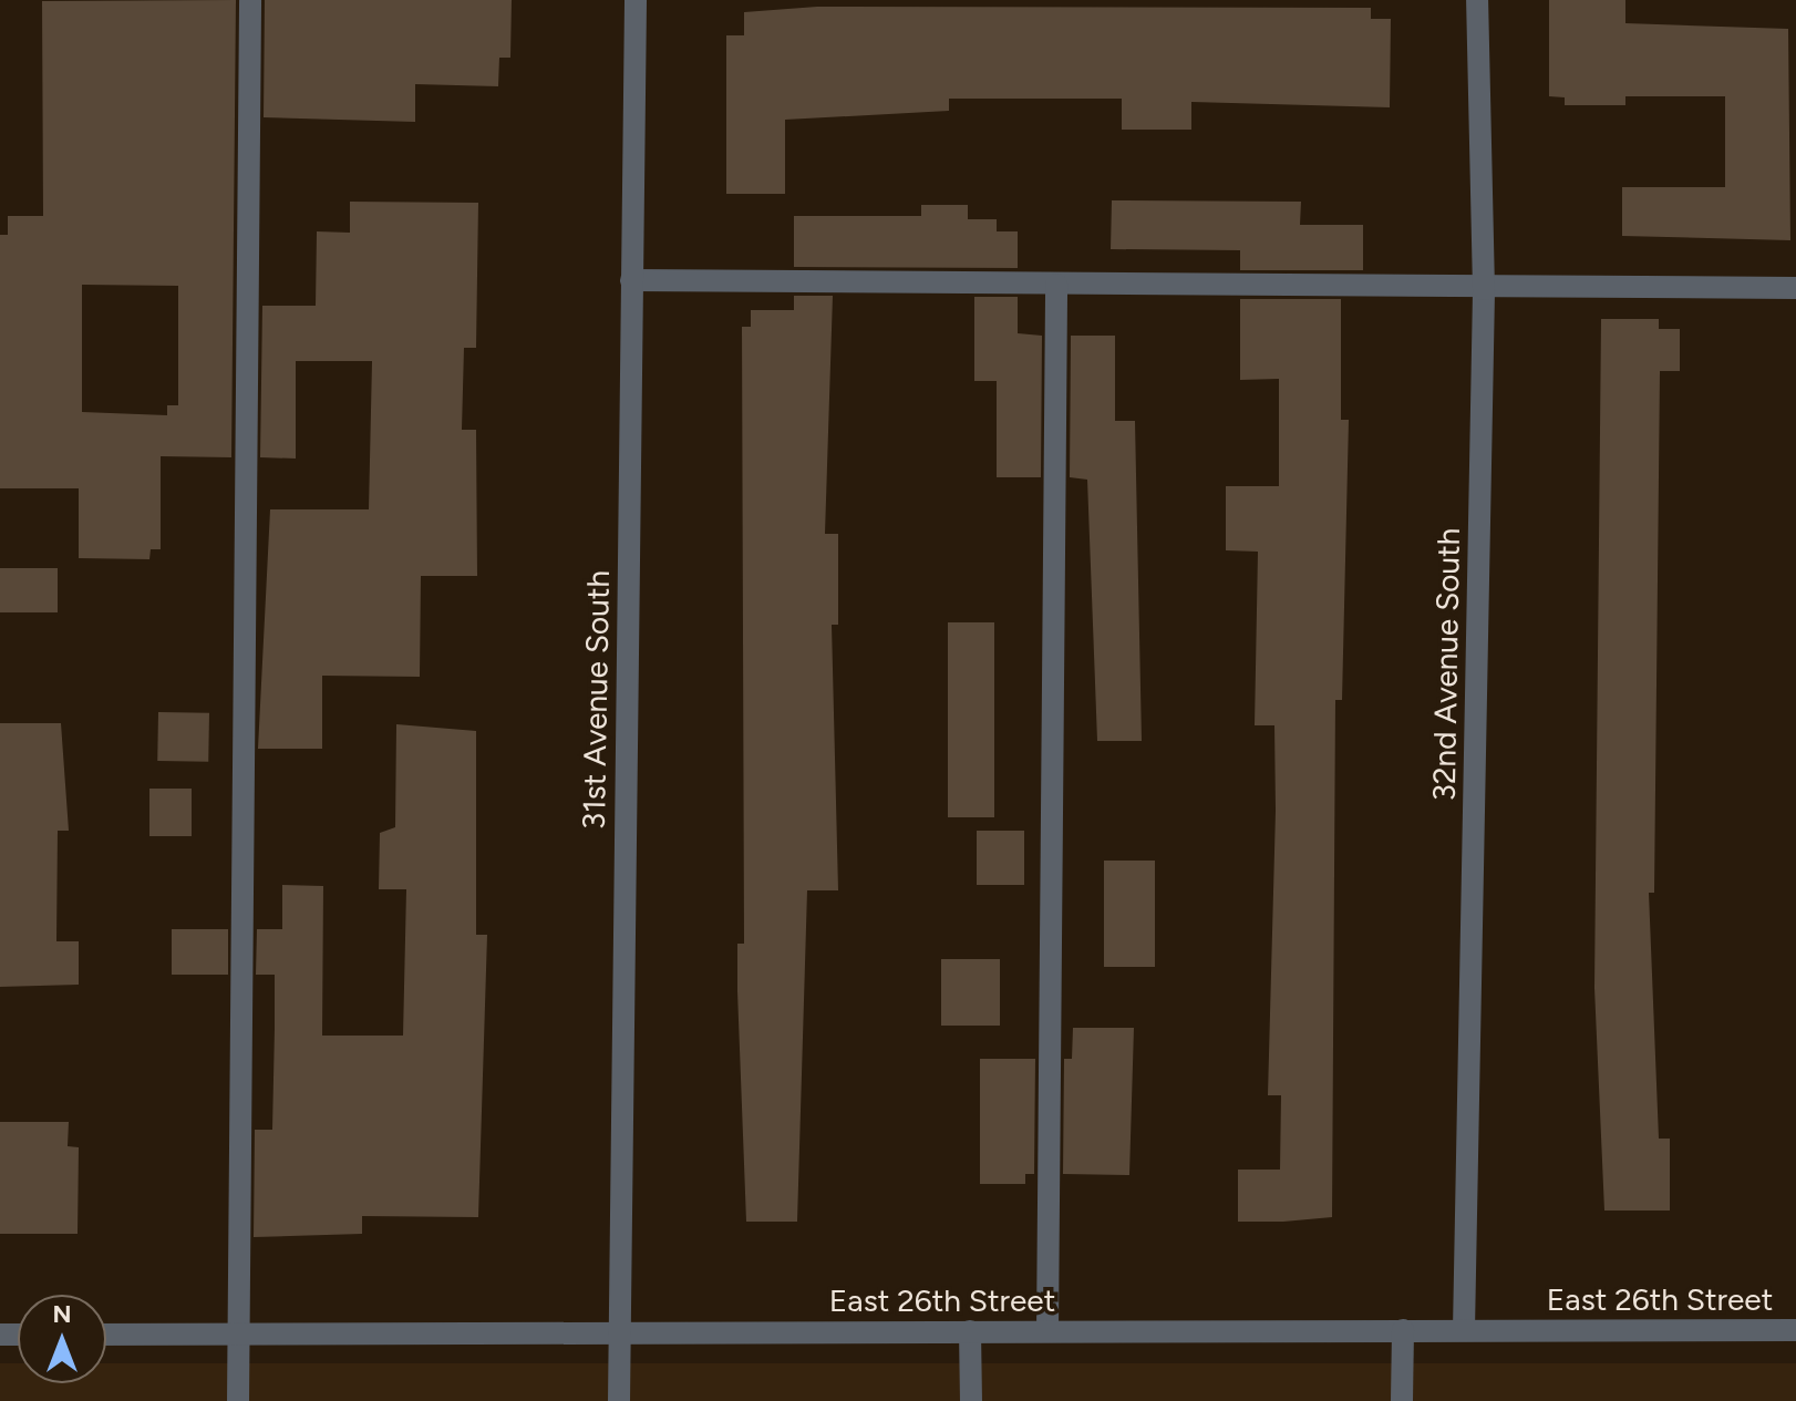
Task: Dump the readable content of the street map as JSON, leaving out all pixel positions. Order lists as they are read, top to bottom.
{
  "streets": {
    "street": ["32nd Avenue South", "31st Avenue South", "East 26th Street"]
  },
  "crossings": [
    ["32nd Avenue South", "East 26th Street"],
    ["31st Avenue South", "East 26th Street"]
  ],
  "north": "top"
}
